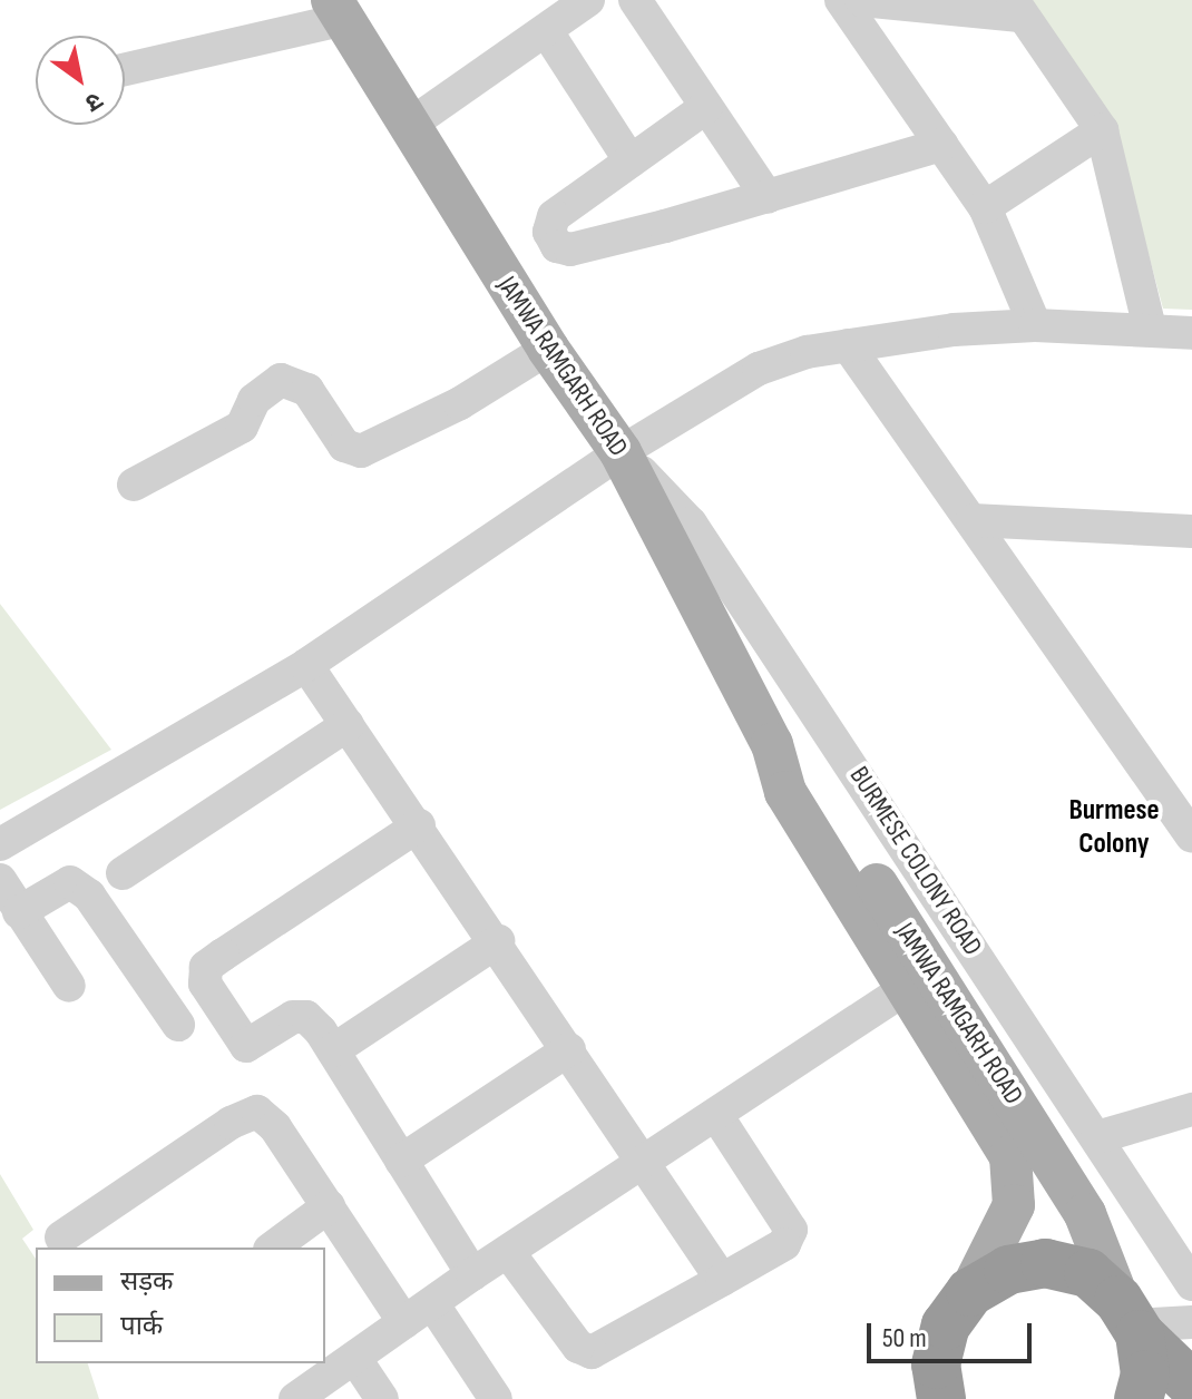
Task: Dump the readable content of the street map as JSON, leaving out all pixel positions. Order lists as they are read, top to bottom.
{
  "streets": {
    "highway": ["JAMWA RAMGARH ROAD"],
    "street": ["BURMESE COLONY ROAD"]
  },
  "crossings": [
    ["JAMWA RAMGARH ROAD", "BURMESE COLONY ROAD"]
  ],
  "districts": ["Burmese Colony"],
  "legend": ["सड़क", "पार्क"],
  "scale_bar": "50 m",
  "north": "bottom right"
}
